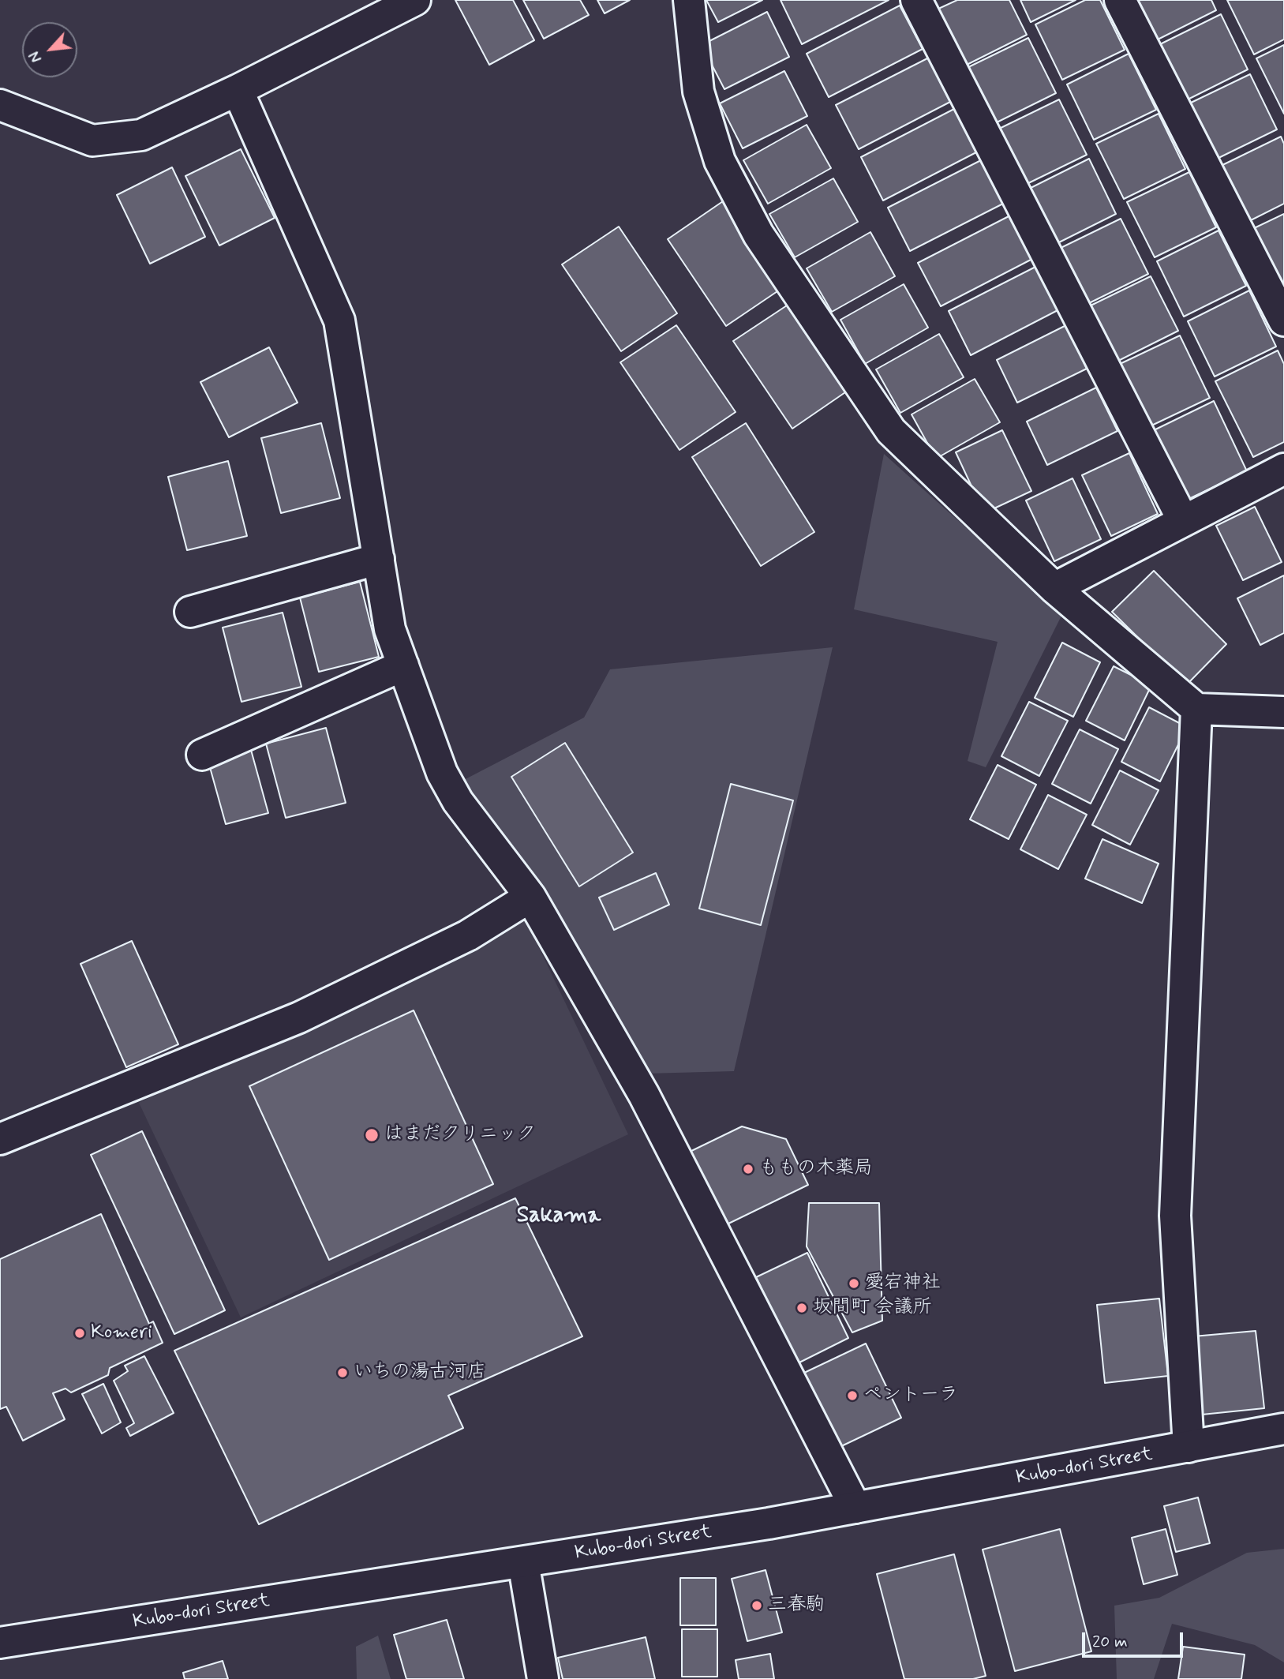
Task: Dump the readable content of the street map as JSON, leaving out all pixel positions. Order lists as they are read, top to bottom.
{
  "streets": {
    "street": ["Kubo-dori Street"]
  },
  "districts": ["Sakama"],
  "places": [
    "はまだクリニック",
    "ももの木薬局",
    "愛宕神社",
    "坂間町 会議所",
    "Komeri",
    "いちの湯古河店",
    "ペントーラ",
    "三春駒"
  ],
  "scale_bar": "20 m",
  "north": "bottom left"
}
